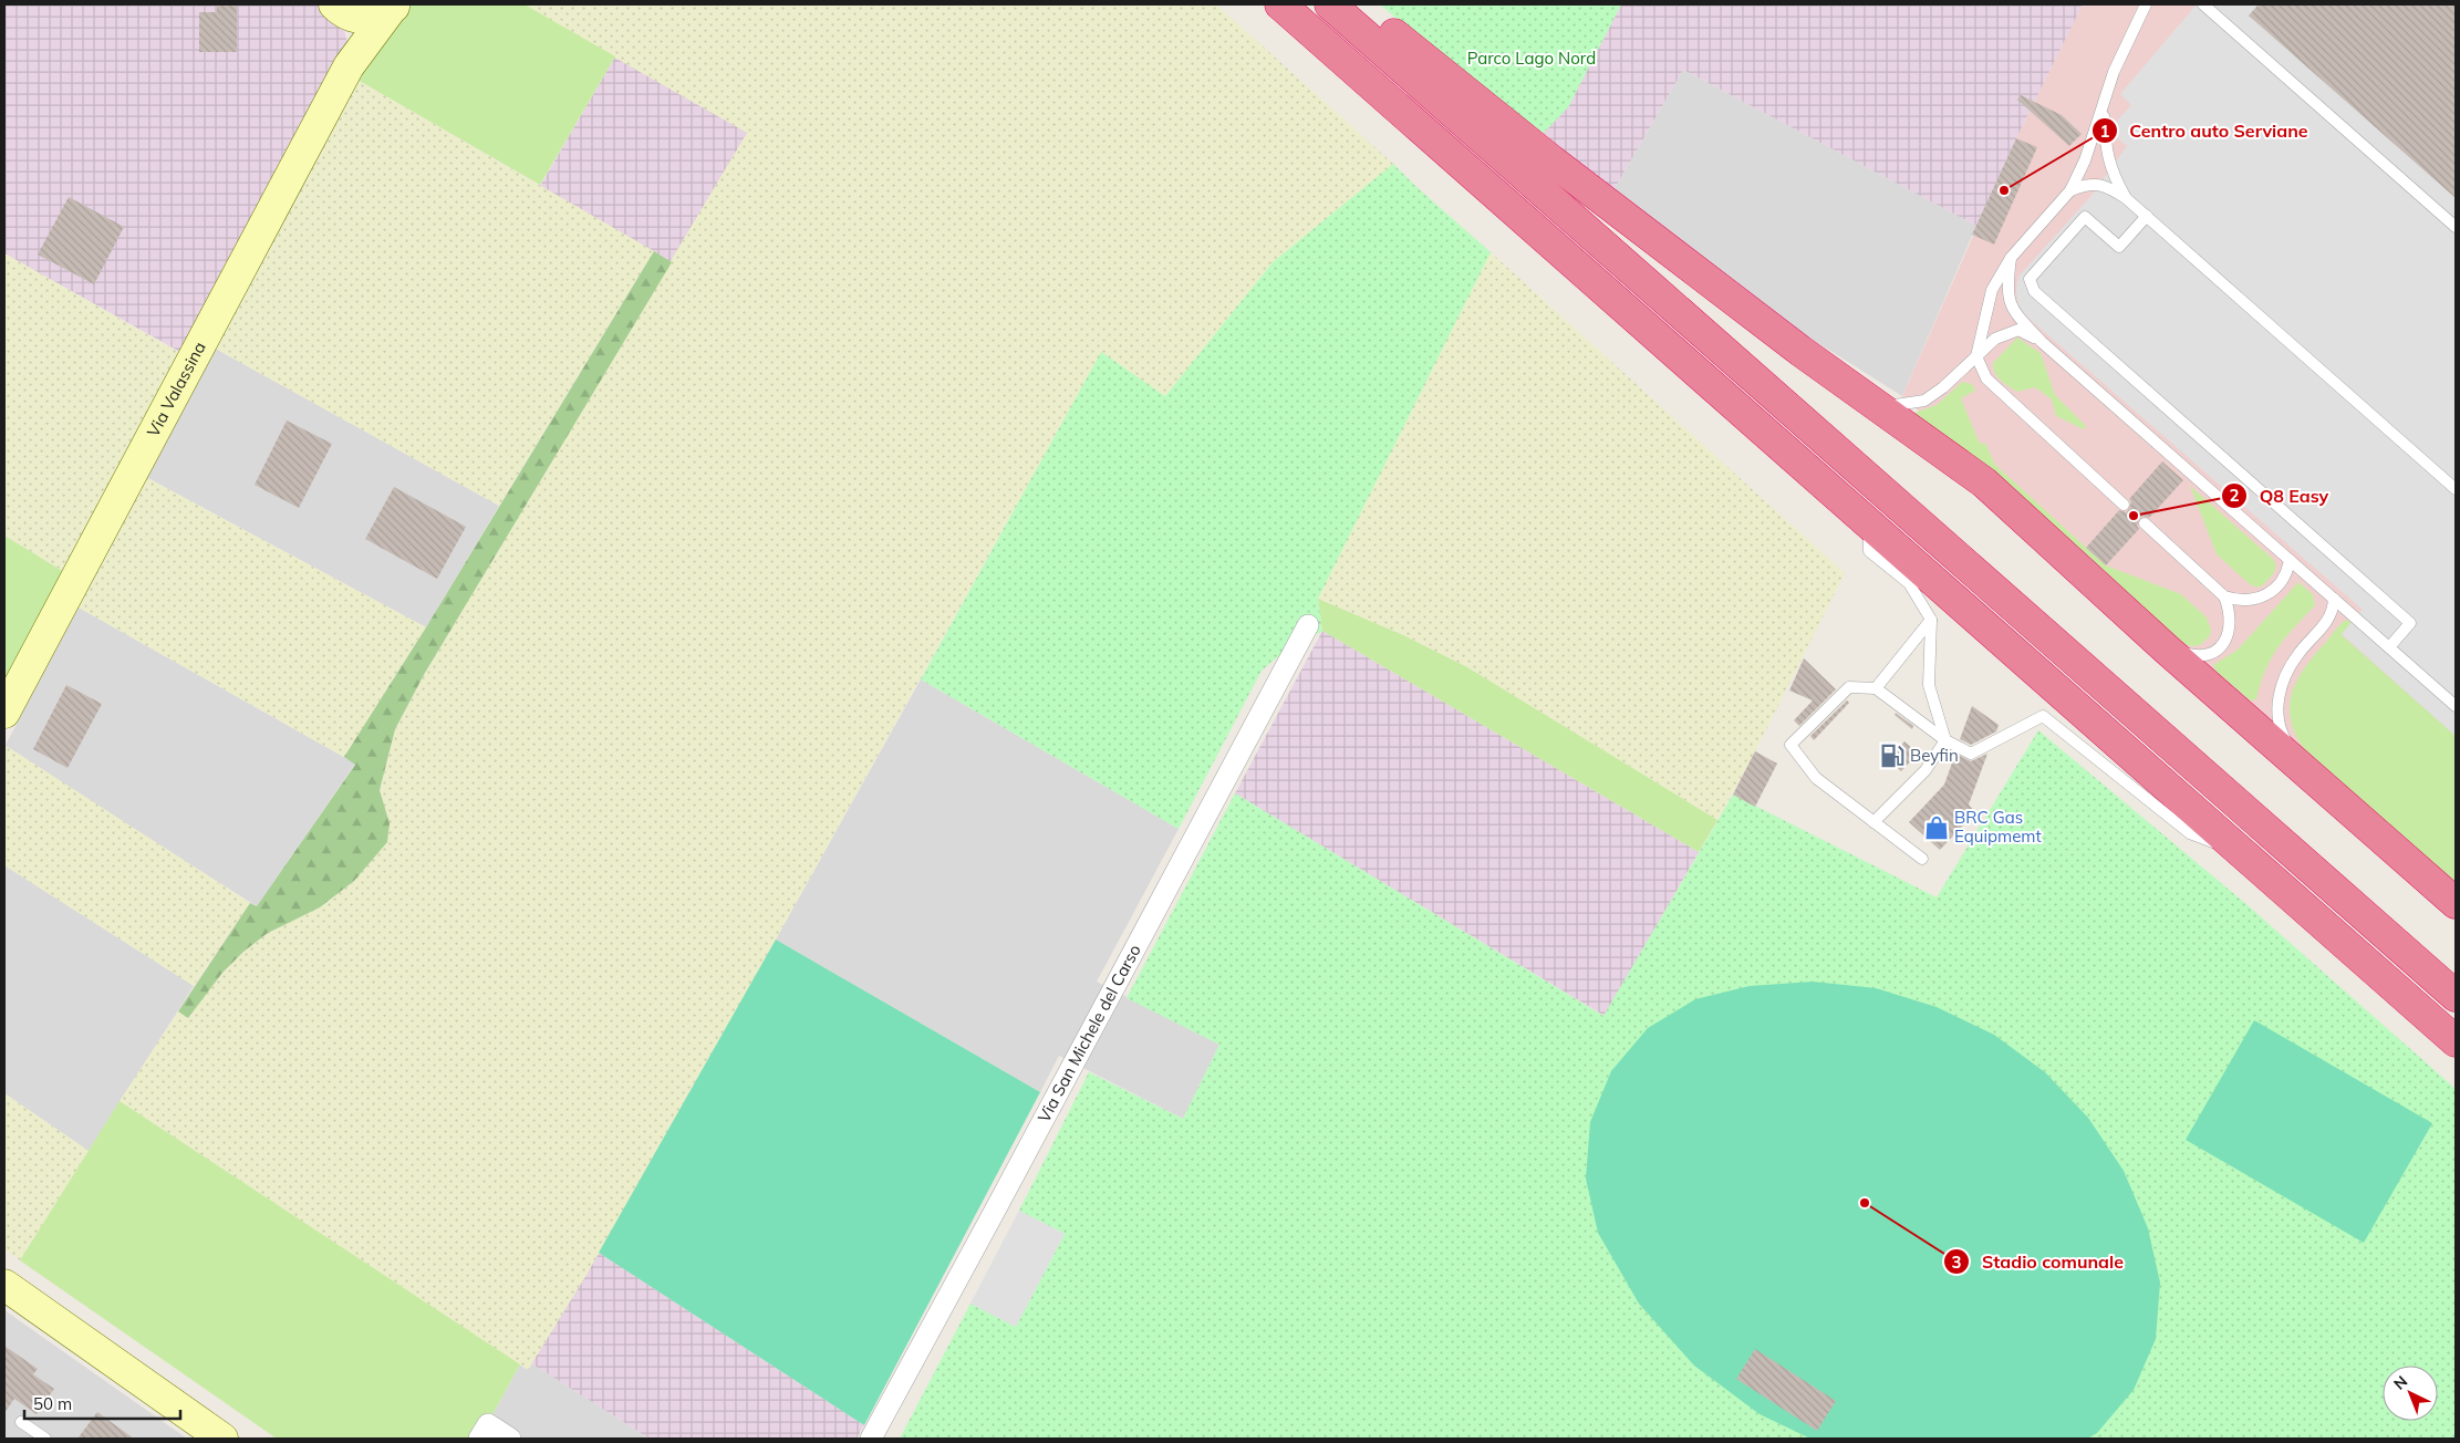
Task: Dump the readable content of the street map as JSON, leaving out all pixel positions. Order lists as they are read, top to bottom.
{
  "streets": {
    "street": ["Via Valassina", "Via San Michele del Carso"]
  },
  "parks": ["Parco Lago Nord"],
  "places": {
    "other": ["Centro auto Serviane", "Q8 Easy", "Stadio comunale"],
    "fuel station": ["Beyfin"],
    "shop": ["BRC Gas Equipmemt"]
  },
  "scale_bar": "50 m",
  "north": "top left"
}
